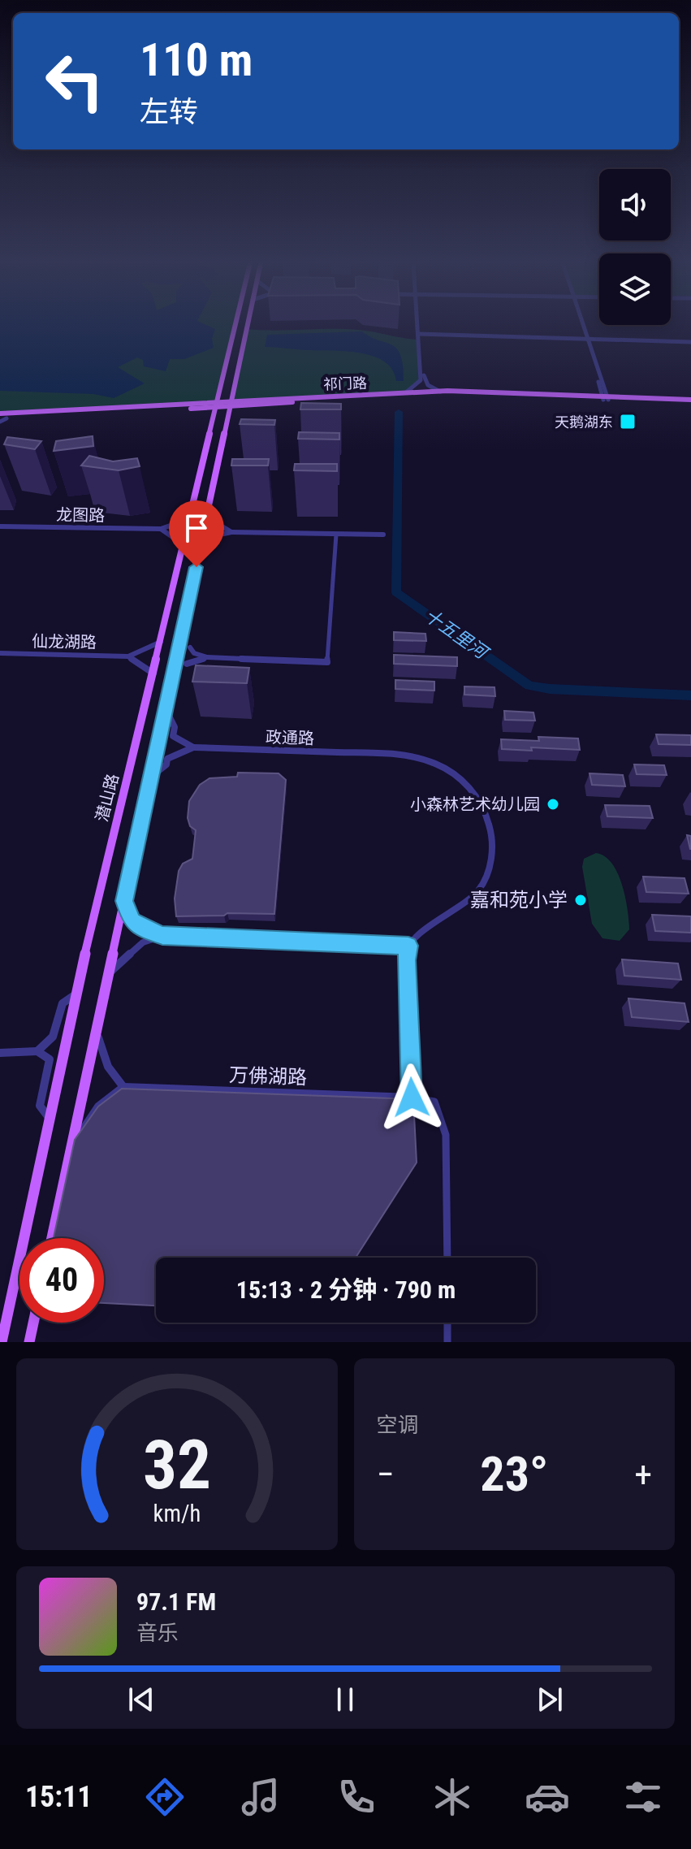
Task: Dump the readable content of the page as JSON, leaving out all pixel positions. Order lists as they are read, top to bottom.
{
  "streets": {
    "main road": ["祁门路", "潜山路"],
    "street": [
      "龙图路",
      "仙龙湖路",
      "政通路",
      "万佛湖路"
    ]
  },
  "crossings": [
    ["祁门路", "潜山路"]
  ],
  "water": ["十五里河"],
  "places": {
    "transit": ["天鹅湖东"],
    "other": ["小森林艺术幼儿园", "嘉和苑小学"]
  },
  "page": {
    "turn": ["110 m", "左转"],
    "limit": "40",
    "trip": "15:13 · 2 分钟 · 790 m",
    "tile": "空调",
    "heat": ["−", "23°", "+"],
    "song": ["97.1 FM", "音乐"],
    "tabs": "15:11",
    "gauge": ["32", "km/h"]
  }
}
